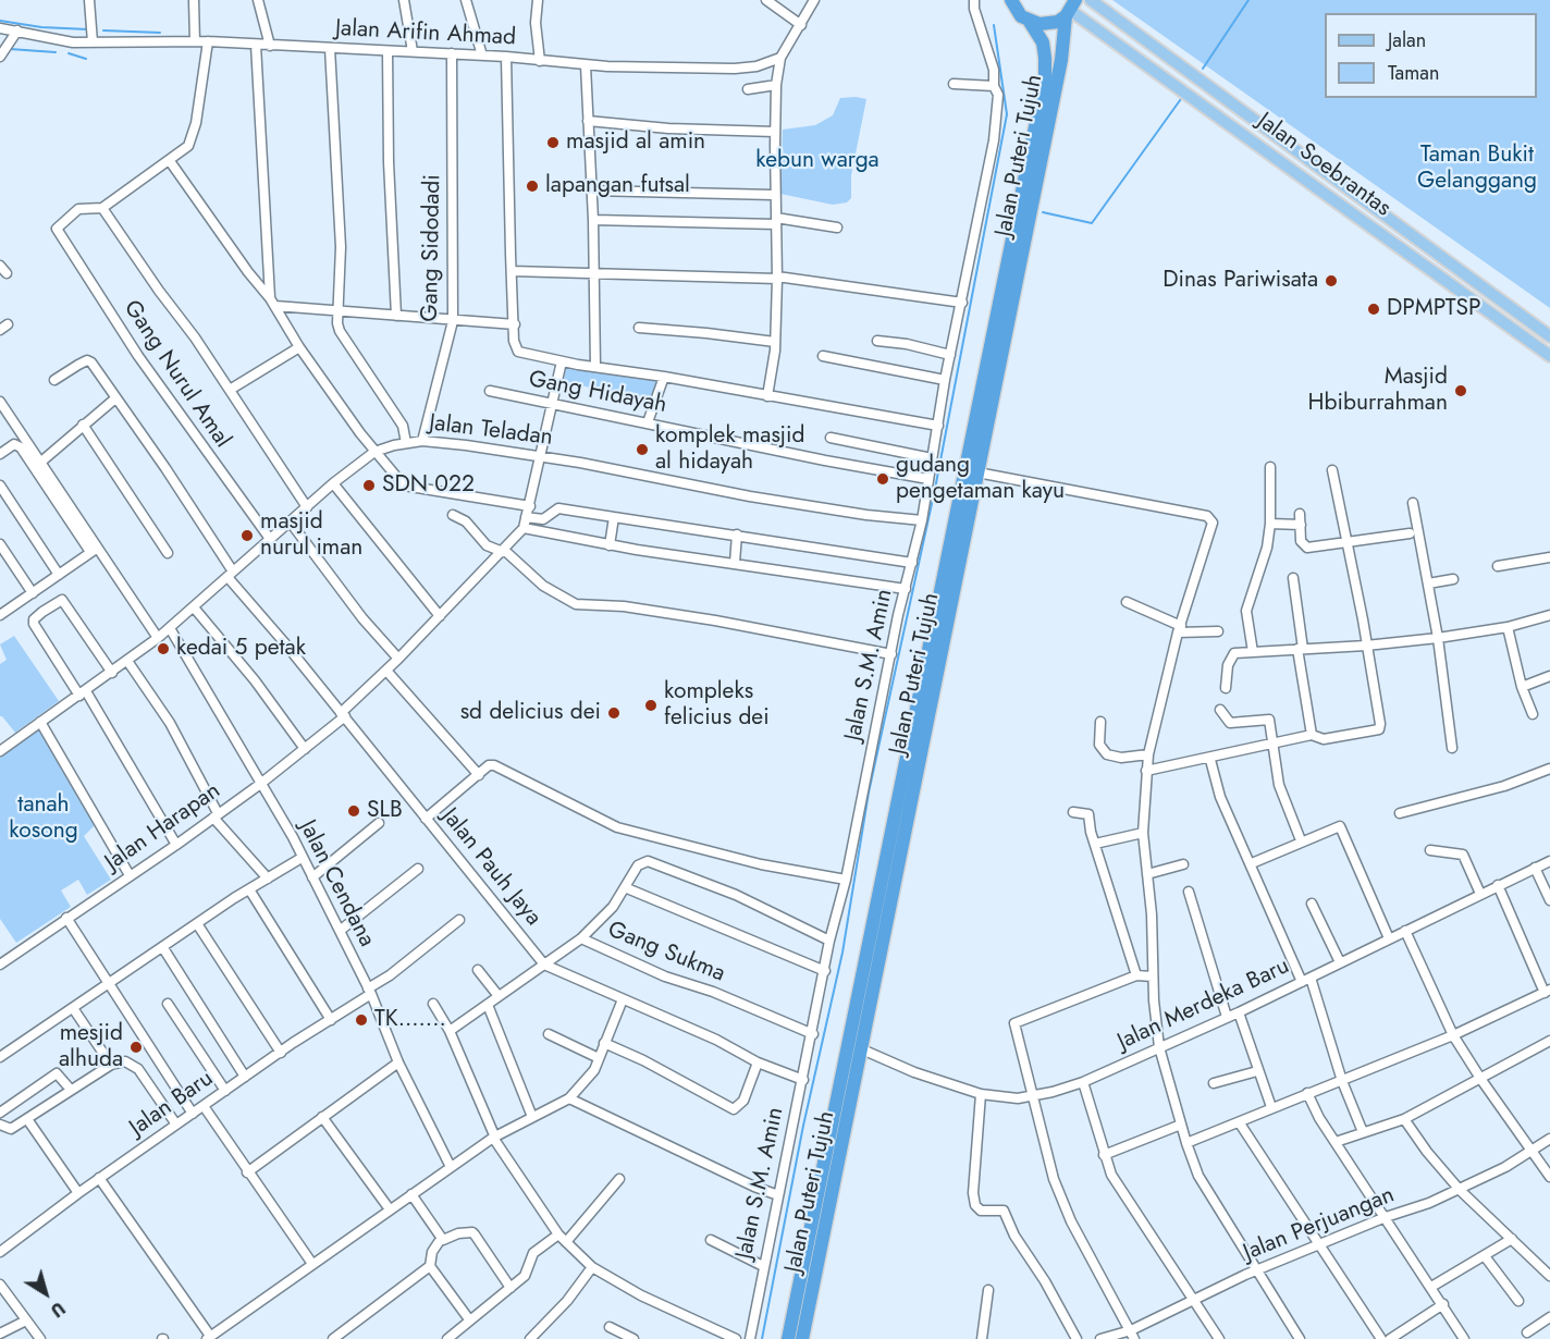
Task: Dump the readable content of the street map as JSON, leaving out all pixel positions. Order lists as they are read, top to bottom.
{
  "streets": {
    "highway": ["Jalan Puteri Tujuh"],
    "main road": ["Jalan Soebrantas"],
    "street": [
      "Jalan Arifin Ahmad",
      "Gang Sidodadi",
      "Gang Nurul Amal",
      "Gang Hidayah",
      "Jalan Teladan",
      "Jalan S.M. Amin",
      "Jalan Harapan",
      "Jalan Pauh Jaya",
      "Jalan Cendana",
      "Gang Sukma",
      "Jalan Merdeka Baru",
      "Jalan Baru",
      "Jalan Perjuangan"
    ]
  },
  "crossings": [
    ["Jalan Arifin Ahmad", "Gang Sidodadi"],
    ["Jalan Puteri Tujuh", "Jalan Soebrantas"],
    ["Jalan Puteri Tujuh", "Jalan Merdeka Baru"],
    ["Gang Sidodadi", "Jalan Teladan"],
    ["Gang Nurul Amal", "Jalan Teladan"],
    ["Gang Hidayah", "Jalan S.M. Amin"],
    ["Jalan Teladan", "Jalan S.M. Amin"],
    ["Jalan Teladan", "Jalan Pauh Jaya"],
    ["Jalan Teladan", "Jalan Cendana"],
    ["Jalan S.M. Amin", "Jalan Pauh Jaya"],
    ["Jalan S.M. Amin", "Gang Sukma"],
    ["Jalan Harapan", "Jalan Pauh Jaya"],
    ["Jalan Harapan", "Jalan Cendana"],
    ["Jalan Pauh Jaya", "Gang Sukma"],
    ["Jalan Cendana", "Jalan Baru"]
  ],
  "parks": ["Taman Bukit Gelanggang", "kebun warga", "tanah kosong"],
  "places": [
    "masjid al amin",
    "lapangan futsal",
    "Dinas Pariwisata",
    "DPMPTSP",
    "Masjid Hbiburrahman",
    "komplek masjid al hidayah",
    "gudang pengetaman kayu",
    "SDN 022",
    "masjid nurul iman",
    "kedai 5 petak",
    "kompleks felicius dei",
    "sd delicius dei",
    "SLB",
    "TK.......",
    "mesjid alhuda"
  ],
  "legend": ["Jalan", "Taman"],
  "north": "bottom right"
}
